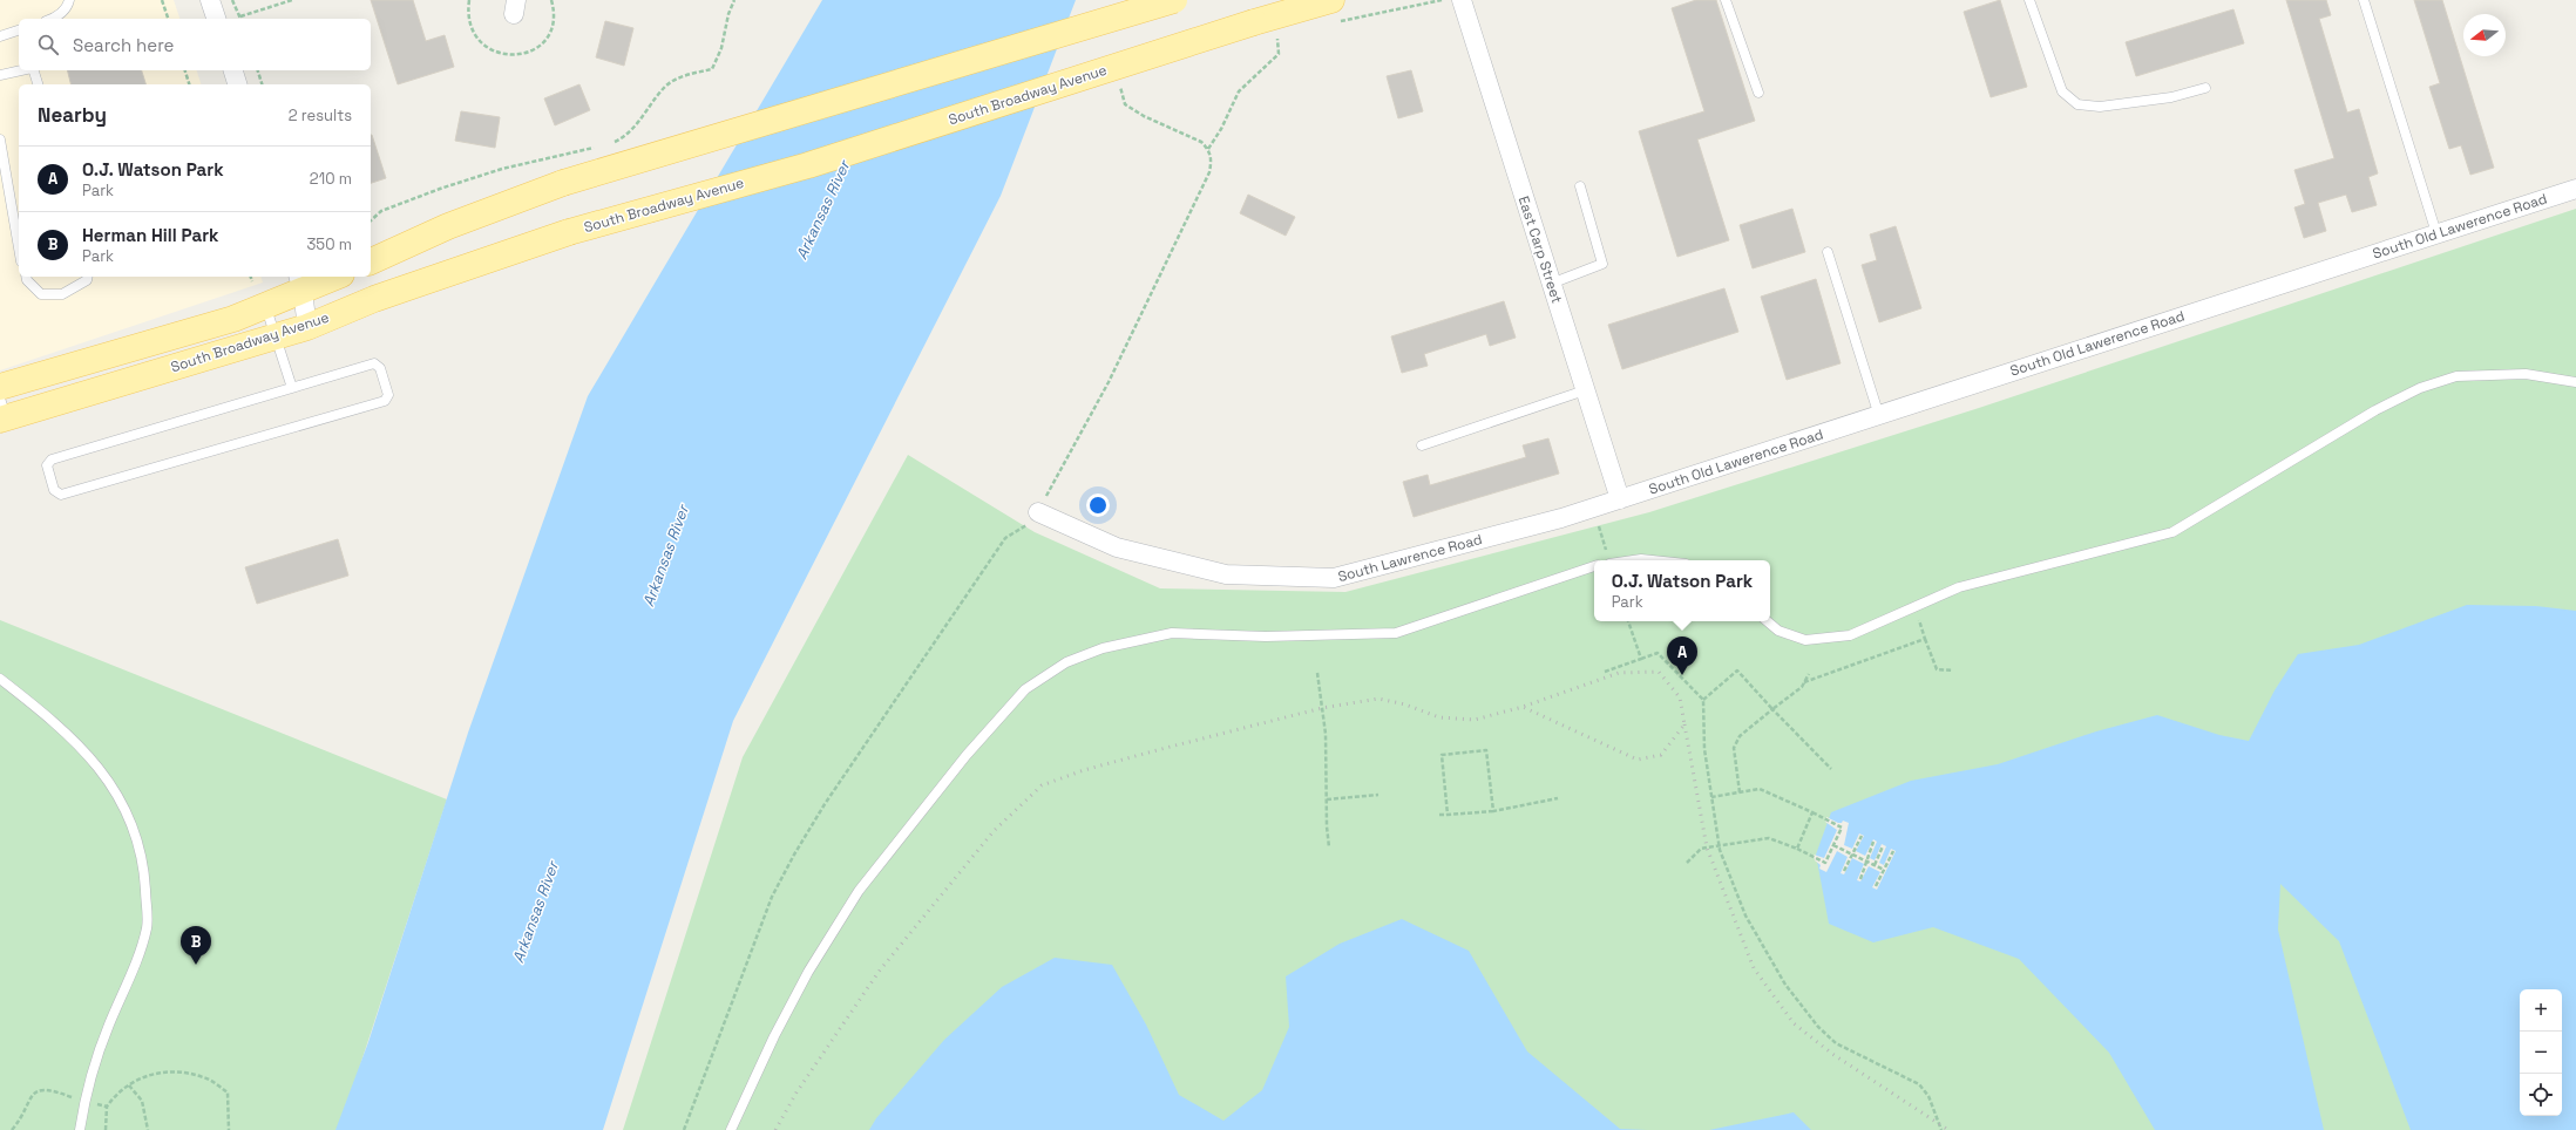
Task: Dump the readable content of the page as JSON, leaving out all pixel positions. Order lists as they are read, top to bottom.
{
  "streets": {
    "main road": ["South Broadway Avenue"],
    "street": ["South Old Lawerence Road", "East Carp Street", "South Lawrence Road"]
  },
  "crossings": [
    ["South Old Lawerence Road", "East Carp Street"],
    ["South Old Lawerence Road", "South Lawrence Road"],
    ["East Carp Street", "South Lawrence Road"]
  ],
  "water": ["Arkansas River"],
  "north": "left",
  "page": {
    "search": "Search here",
    "heading": ["Nearby", "2 results"],
    "list": [
      {
        "mark": "A",
        "name": "O.J. Watson Park",
        "note": "Park",
        "value": "210 m"
      },
      {
        "mark": "B",
        "name": "Herman Hill Park",
        "note": "Park",
        "value": "350 m"
      }
    ],
    "popup": ["O.J. Watson Park", "Park"],
    "pins": ["A", "B"],
    "map_buttons": ["+", "−"]
  }
}
